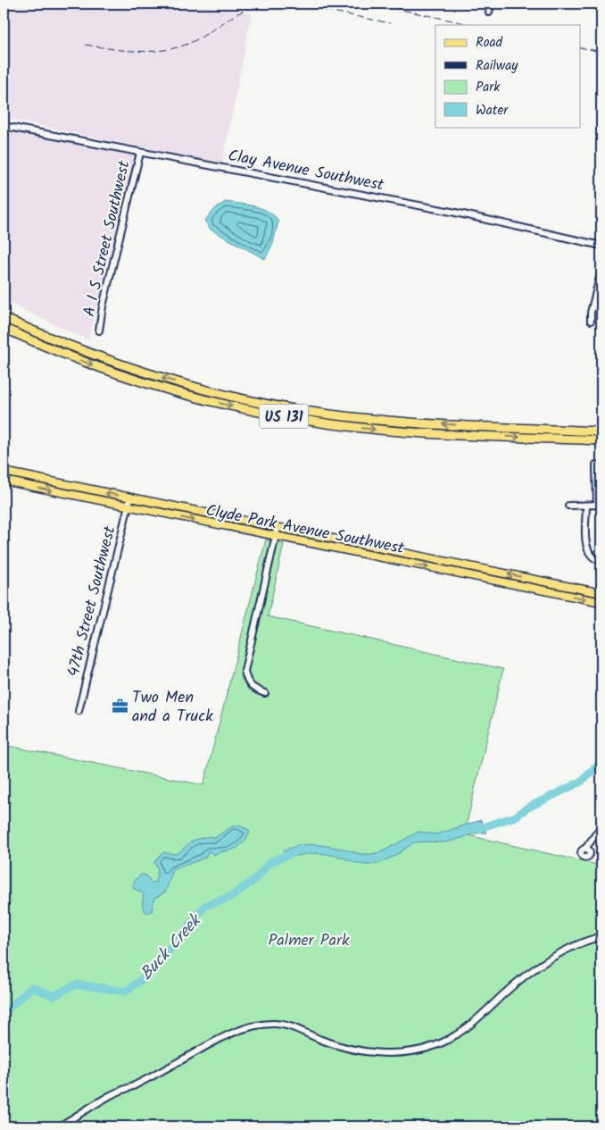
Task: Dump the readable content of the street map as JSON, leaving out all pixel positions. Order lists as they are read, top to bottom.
{
  "streets": {
    "highway": ["US 131"],
    "main road": ["Clyde Park Avenue Southwest"],
    "street": ["Clay Avenue Southwest", "A I S Street Southwest", "47th Street Southwest"]
  },
  "crossings": [
    ["Clay Avenue Southwest", "A I S Street Southwest"],
    ["Clyde Park Avenue Southwest", "47th Street Southwest"]
  ],
  "water": ["Buck Creek"],
  "parks": ["Palmer Park"],
  "places": {
    "office": ["Two Men and a Truck"]
  },
  "legend": [
    "Road",
    "Railway",
    "Park",
    "Water"
  ]
}
